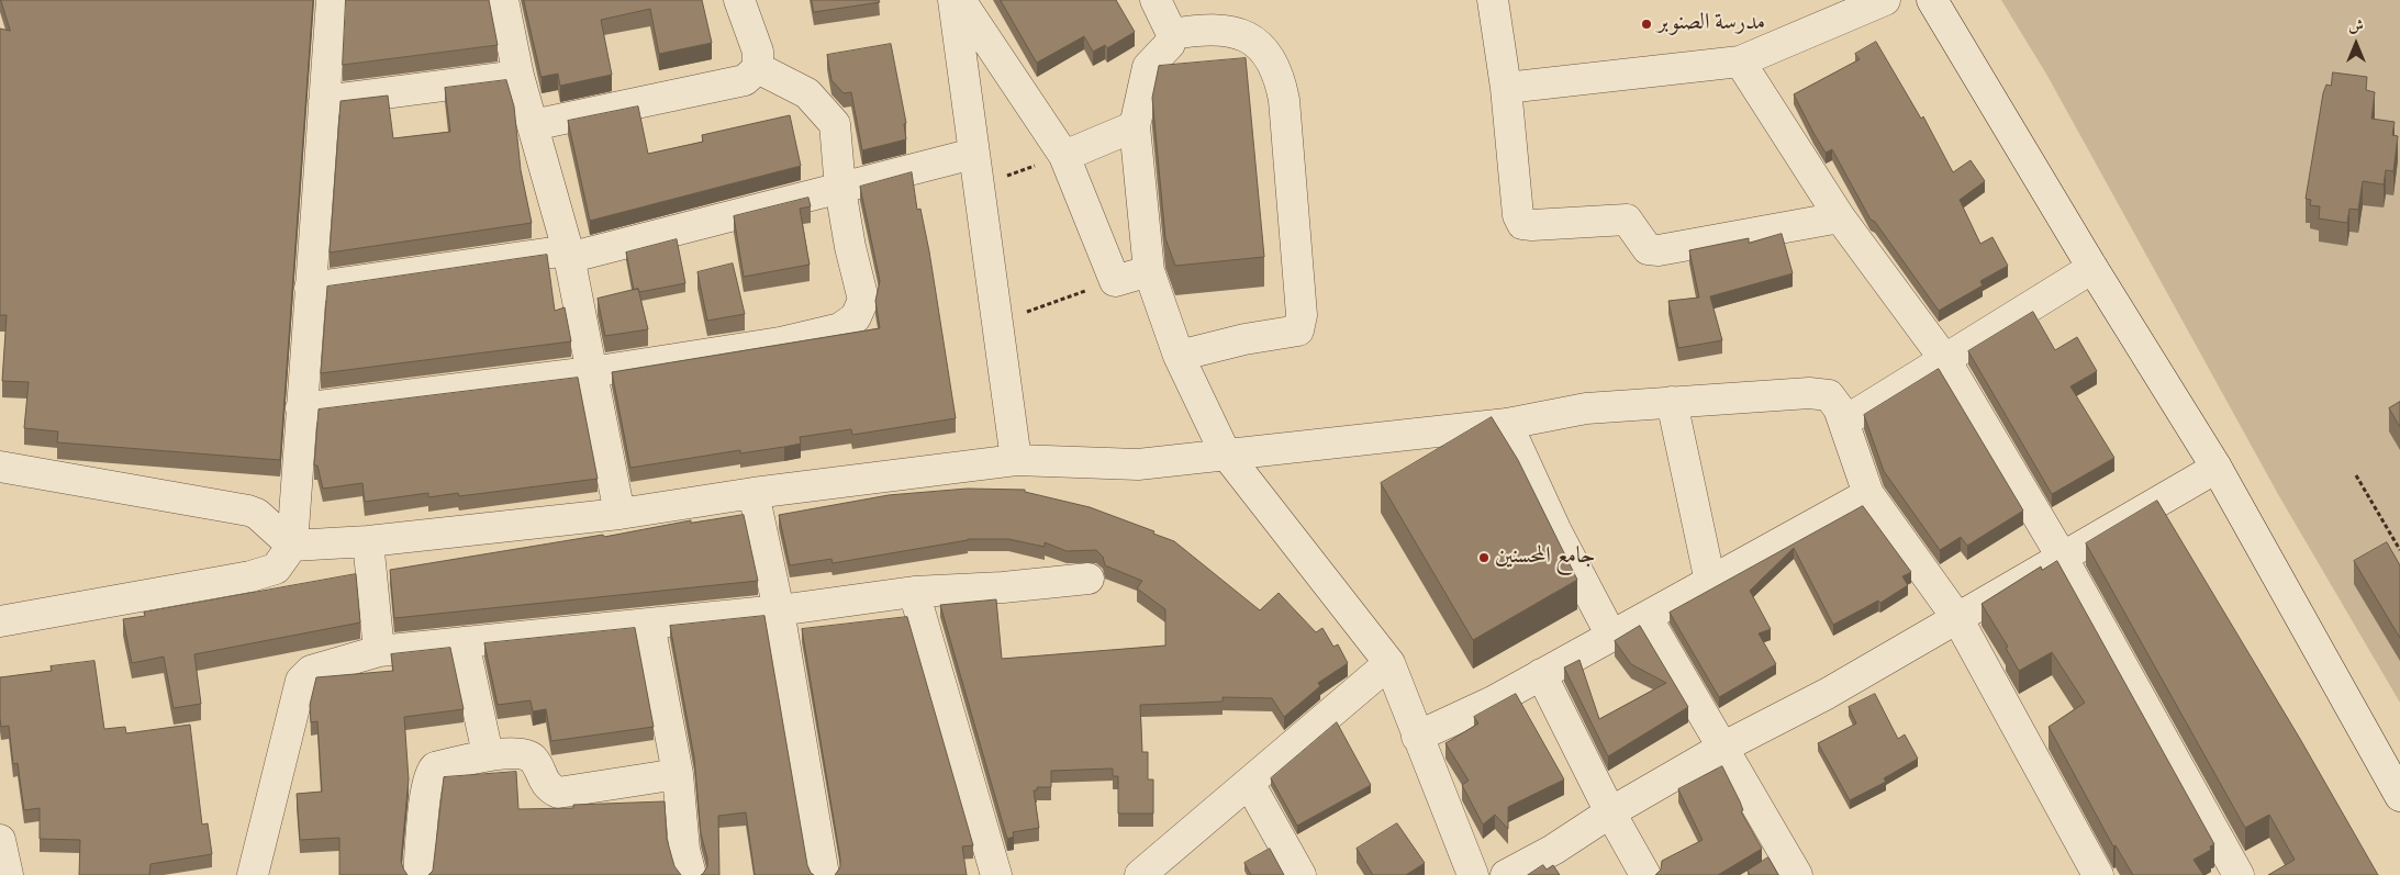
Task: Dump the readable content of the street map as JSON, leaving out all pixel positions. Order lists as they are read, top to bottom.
{
  "places": ["مدرسة الصنوبر", "جامع المحسنين"],
  "north": "top"
}
